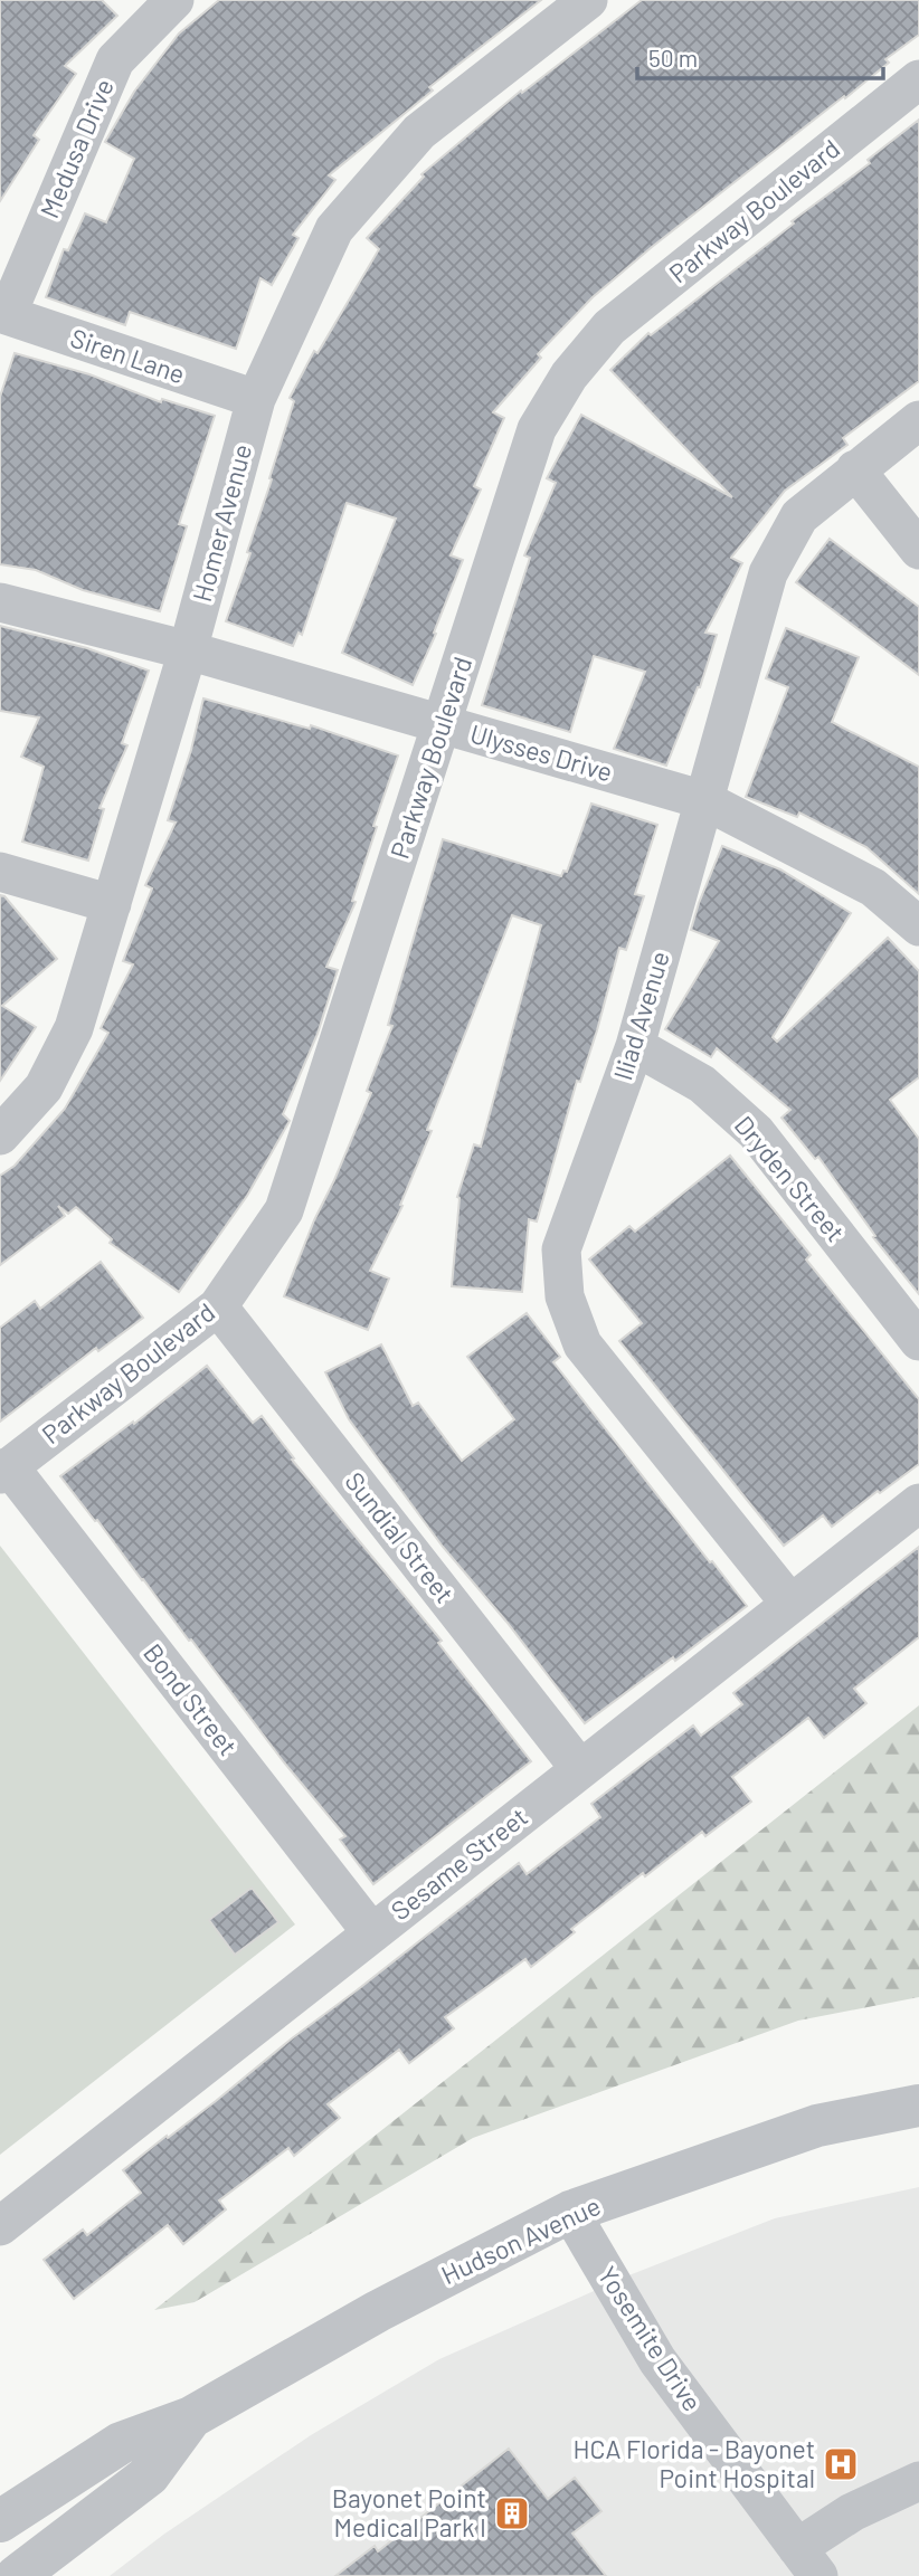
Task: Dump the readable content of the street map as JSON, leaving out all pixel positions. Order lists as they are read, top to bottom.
{
  "streets": {
    "street": [
      "Medusa Drive",
      "Parkway Boulevard",
      "Siren Lane",
      "Homer Avenue",
      "Ulysses Drive",
      "Iliad Avenue",
      "Dryden Street",
      "Sundial Street",
      "Bond Street",
      "Sesame Street",
      "Hudson Avenue",
      "Yosemite Drive"
    ]
  },
  "crossings": [
    ["Medusa Drive", "Siren Lane"],
    ["Parkway Boulevard", "Ulysses Drive"],
    ["Parkway Boulevard", "Sundial Street"],
    ["Parkway Boulevard", "Bond Street"],
    ["Siren Lane", "Homer Avenue"],
    ["Homer Avenue", "Ulysses Drive"],
    ["Ulysses Drive", "Iliad Avenue"],
    ["Iliad Avenue", "Dryden Street"],
    ["Iliad Avenue", "Sesame Street"],
    ["Sundial Street", "Sesame Street"],
    ["Bond Street", "Sesame Street"],
    ["Hudson Avenue", "Yosemite Drive"]
  ],
  "places": {
    "hospital": ["HCA Florida - Bayonet Point Hospital"],
    "building": ["Bayonet Point Medical Park I"]
  },
  "scale_bar": "50 m"
}
